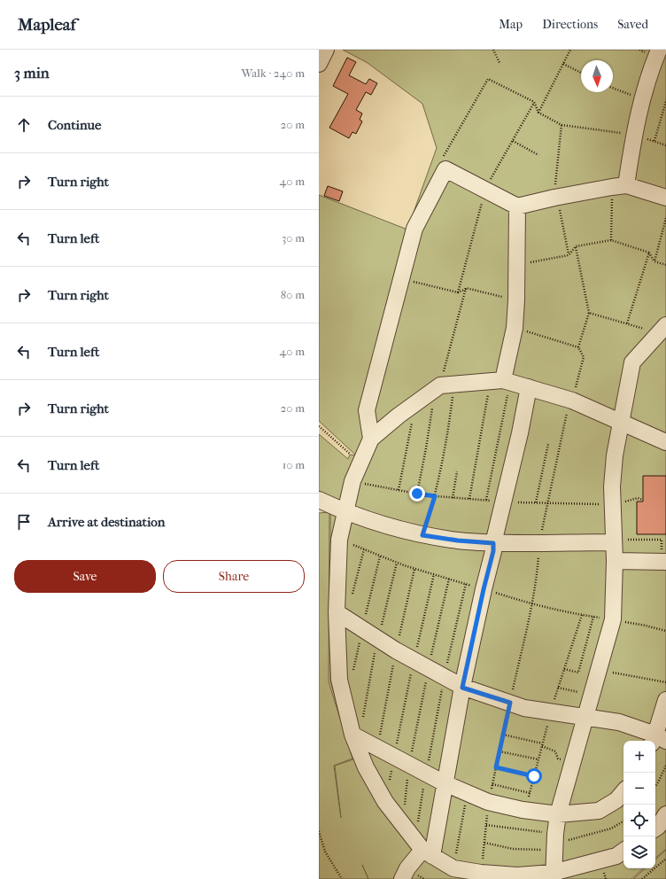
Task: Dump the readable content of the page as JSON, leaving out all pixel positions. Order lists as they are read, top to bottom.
{
  "north": "bottom",
  "page": {
    "header": "Mapleaf",
    "nav": ["Map", "Directions", "Saved"],
    "heading": ["3 min", "Walk · 240 m"],
    "list": [
      ["Continue", "20 m"],
      ["Turn right", "40 m"],
      ["Turn left", "30 m"],
      ["Turn right", "80 m"],
      ["Turn left", "40 m"],
      ["Turn right", "20 m"],
      ["Turn left", "10 m"],
      "Arrive at destination"
    ],
    "buttons": ["Save", "Share"],
    "map_buttons": ["+", "−"]
  }
}
